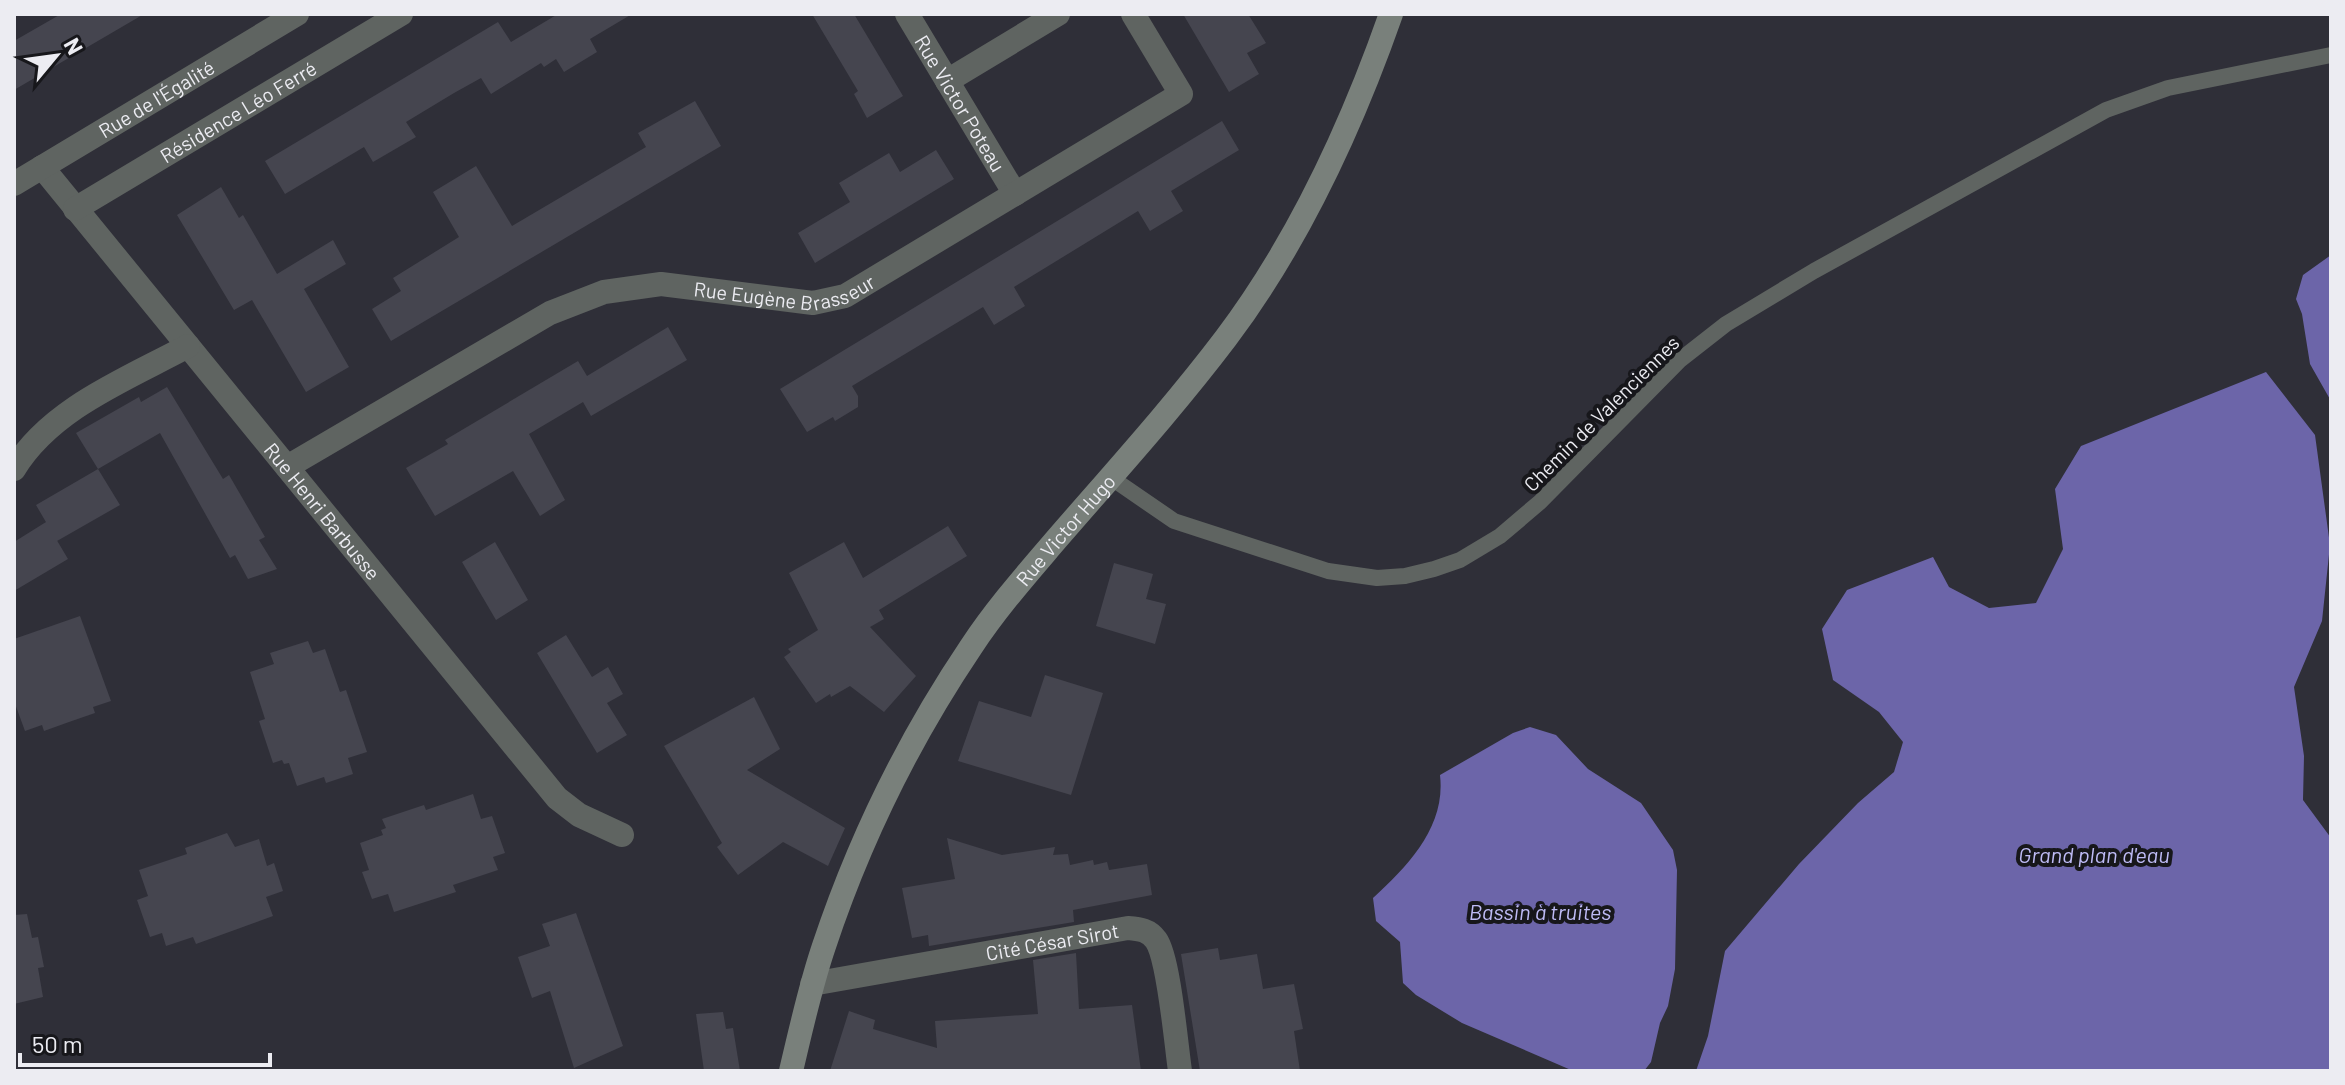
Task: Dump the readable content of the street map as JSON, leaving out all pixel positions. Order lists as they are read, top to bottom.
{
  "streets": {
    "street": [
      "Rue de l'Égalité",
      "Rue Victor Poteau",
      "Résidence Léo Ferré",
      "Rue Eugène Brasseur",
      "Rue Henri Barbusse",
      "Rue Victor Hugo",
      "Cité César Sirot"
    ],
    "lane": ["Chemin de Valenciennes"]
  },
  "crossings": [
    ["Rue de l'Égalité", "Rue Henri Barbusse"],
    ["Rue Victor Poteau", "Rue Eugène Brasseur"],
    ["Résidence Léo Ferré", "Rue Henri Barbusse"],
    ["Rue Eugène Brasseur", "Rue Henri Barbusse"],
    ["Chemin de Valenciennes", "Rue Victor Hugo"],
    ["Rue Victor Hugo", "Cité César Sirot"]
  ],
  "water": ["Grand plan d'eau", "Bassin à truites"],
  "scale_bar": "50 m",
  "north": "top right"
}
